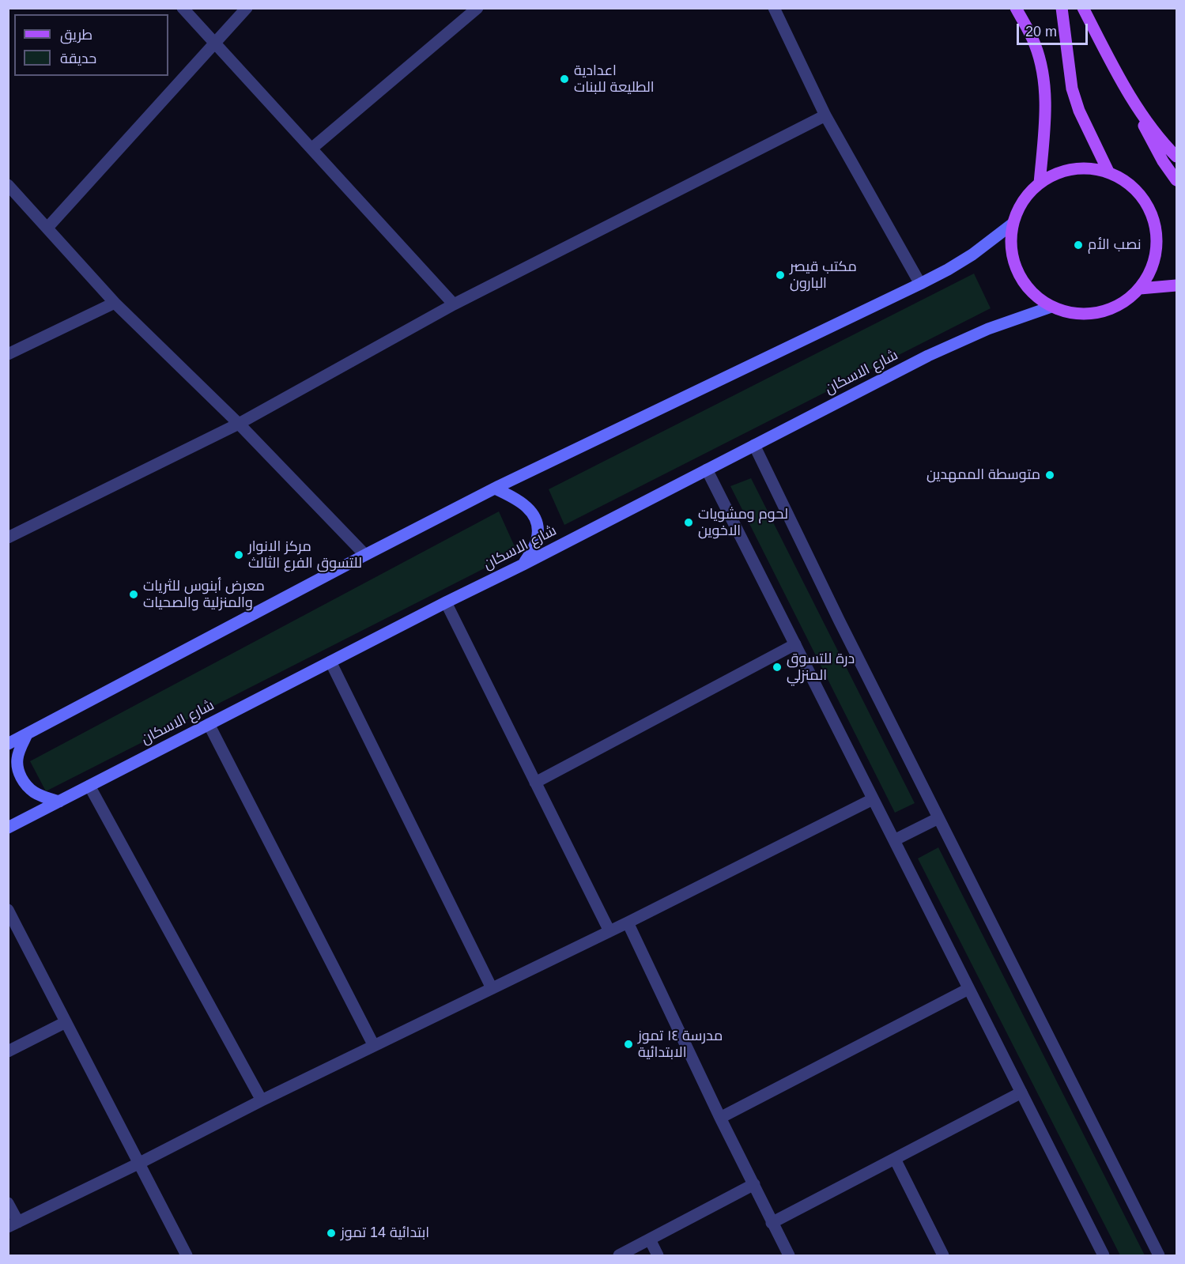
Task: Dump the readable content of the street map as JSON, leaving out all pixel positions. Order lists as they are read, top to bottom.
{
  "streets": {
    "main road": ["شارع الاسكان"]
  },
  "places": [
    "اعدادية الطليعة للبنات",
    "نصب الأم",
    "مكتب قيصر البارون",
    "متوسطة الممهدين",
    "لحوم ومشويات الاخوين",
    "مركز الانوار للتسوق الفرع الثالث",
    "معرض أبنوس للثريات والمنزلية والصحيات",
    "درة للتسوق المنزلي",
    "مدرسة ١٤ تموز الابتدائية",
    "ابتدائية 14 تموز"
  ],
  "legend": ["طريق", "حديقة"],
  "scale_bar": "20 m"
}
